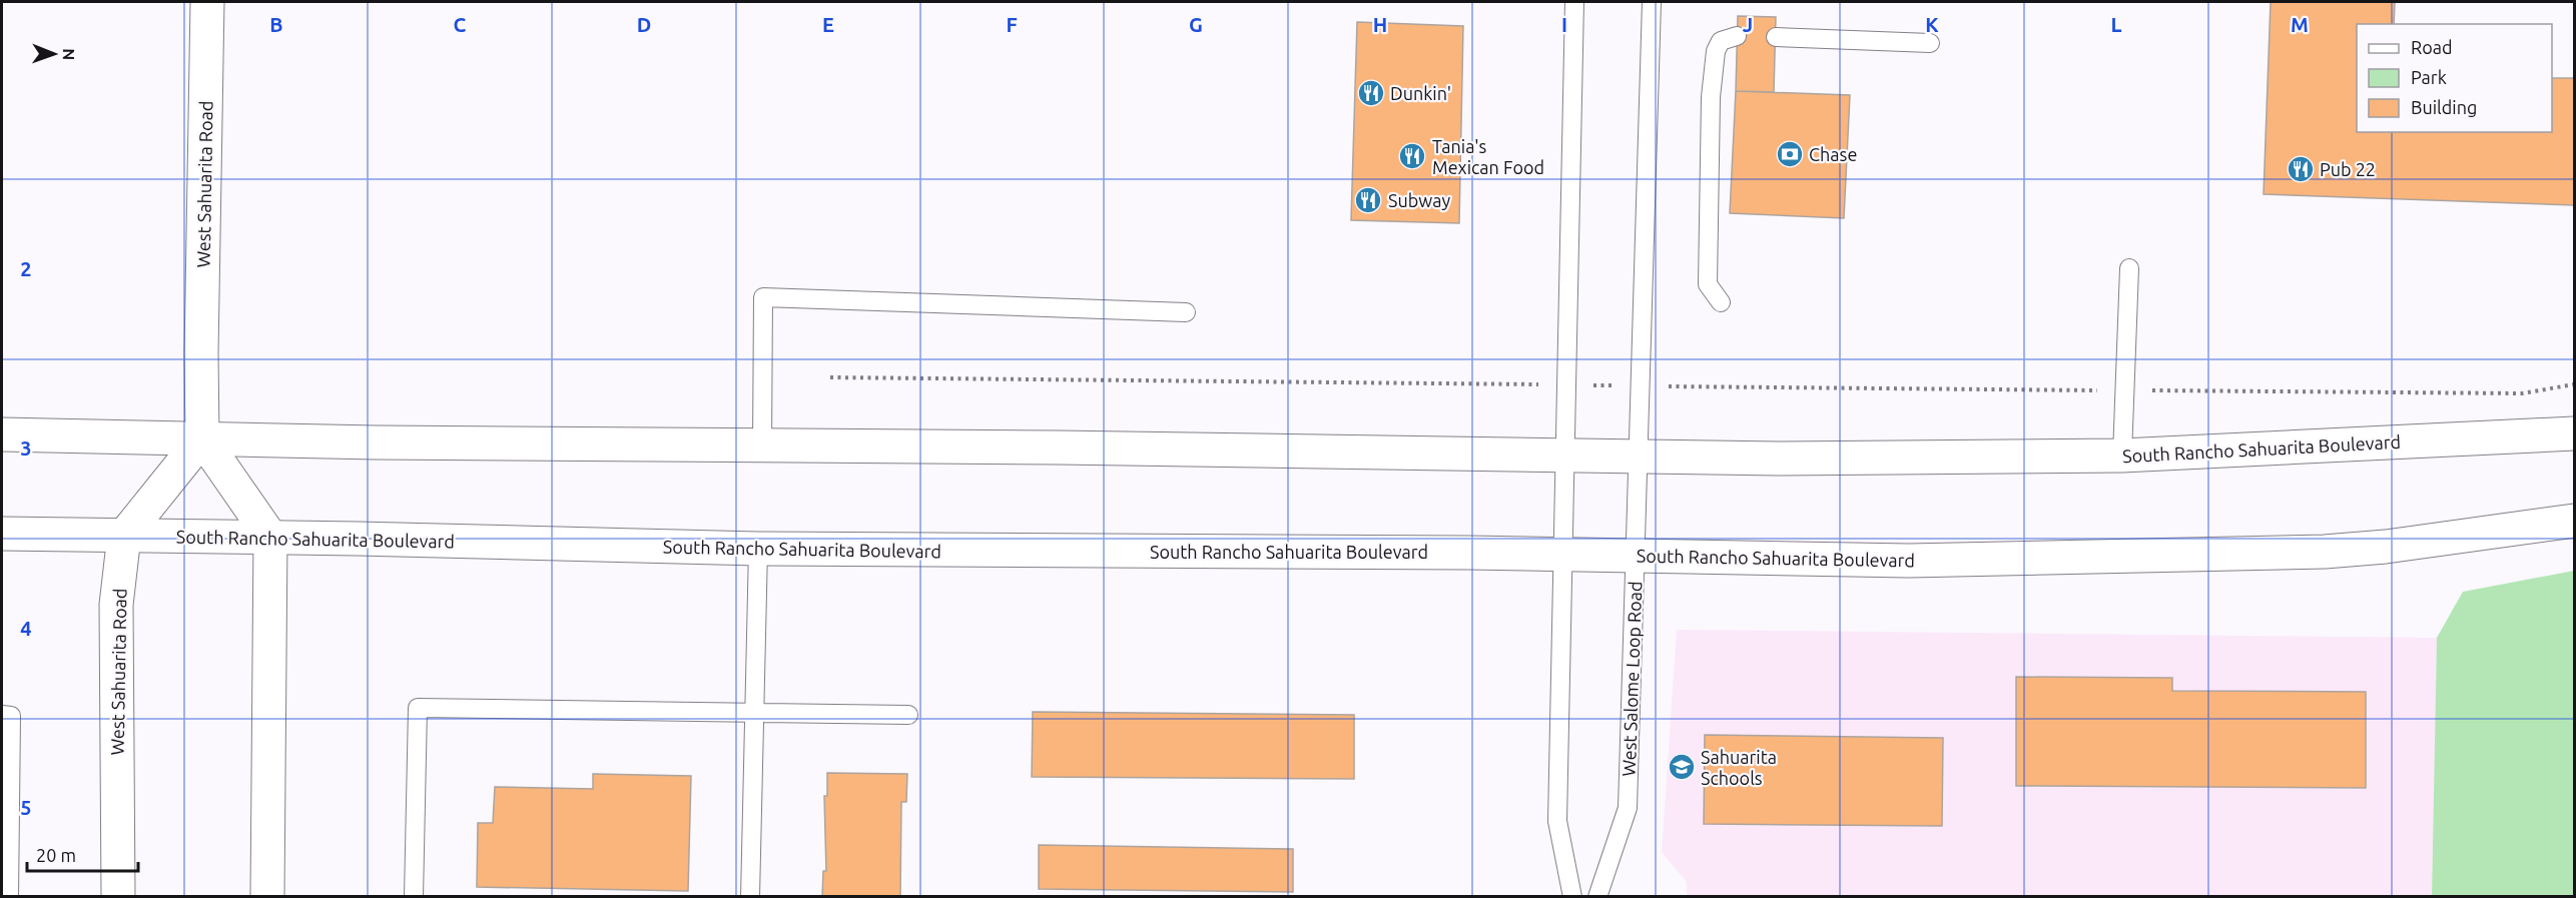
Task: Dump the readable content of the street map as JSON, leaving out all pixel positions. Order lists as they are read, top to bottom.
{
  "streets": {
    "street": ["West Sahuarita Road", "South Rancho Sahuarita Boulevard"],
    "lane": ["West Salome Loop Road"]
  },
  "crossings": [
    ["West Sahuarita Road", "South Rancho Sahuarita Boulevard"],
    ["South Rancho Sahuarita Boulevard", "West Salome Loop Road"]
  ],
  "places": {
    "restaurant": [
      "Dunkin'",
      "Tania's Mexican Food",
      "Pub 22",
      "Subway"
    ],
    "bank": ["Chase"],
    "school or university": ["Sahuarita Schools"]
  },
  "legend": ["Road", "Park", "Building"],
  "scale_bar": "20 m",
  "north": "right",
  "grid": {
    "columns": [
      "B",
      "C",
      "D",
      "E",
      "F",
      "G",
      "H",
      "I",
      "J",
      "K",
      "L",
      "M"
    ],
    "rows": [
      "2",
      "3",
      "4",
      "5"
    ]
  }
}
